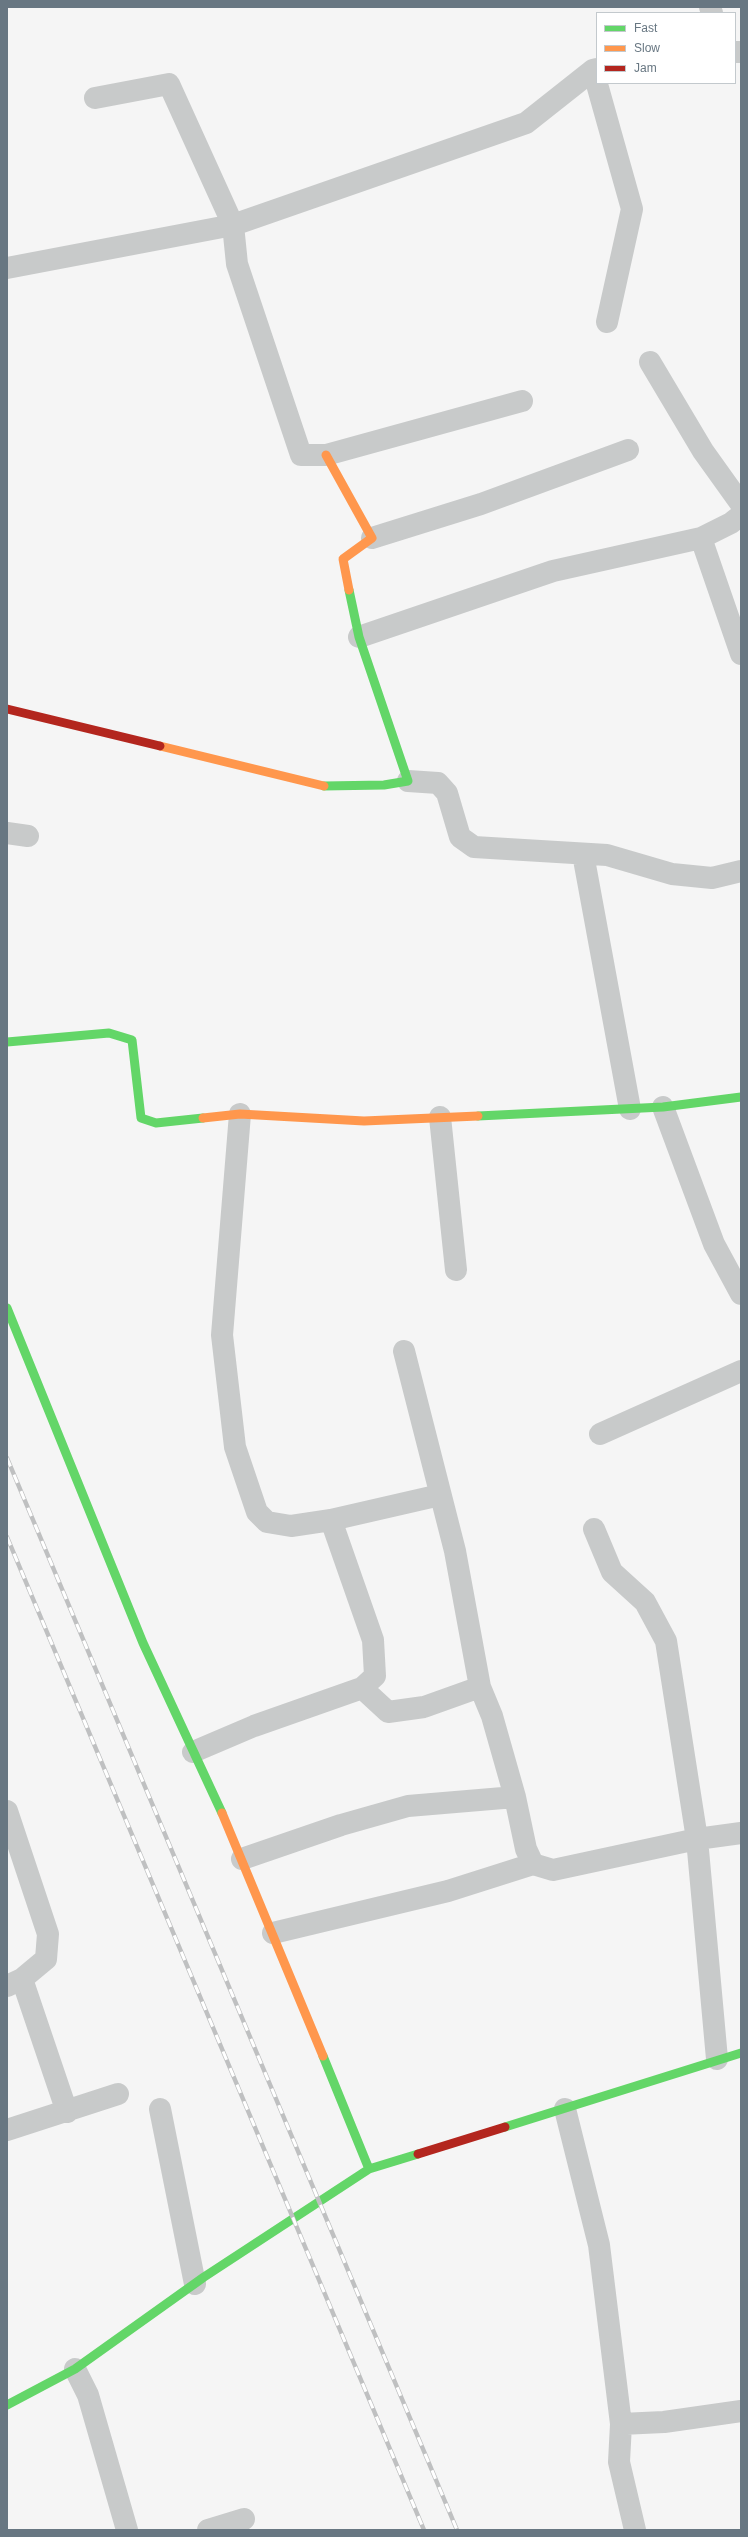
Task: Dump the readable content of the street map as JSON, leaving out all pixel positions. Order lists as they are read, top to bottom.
{
  "legend": ["Fast", "Slow", "Jam"]
}
